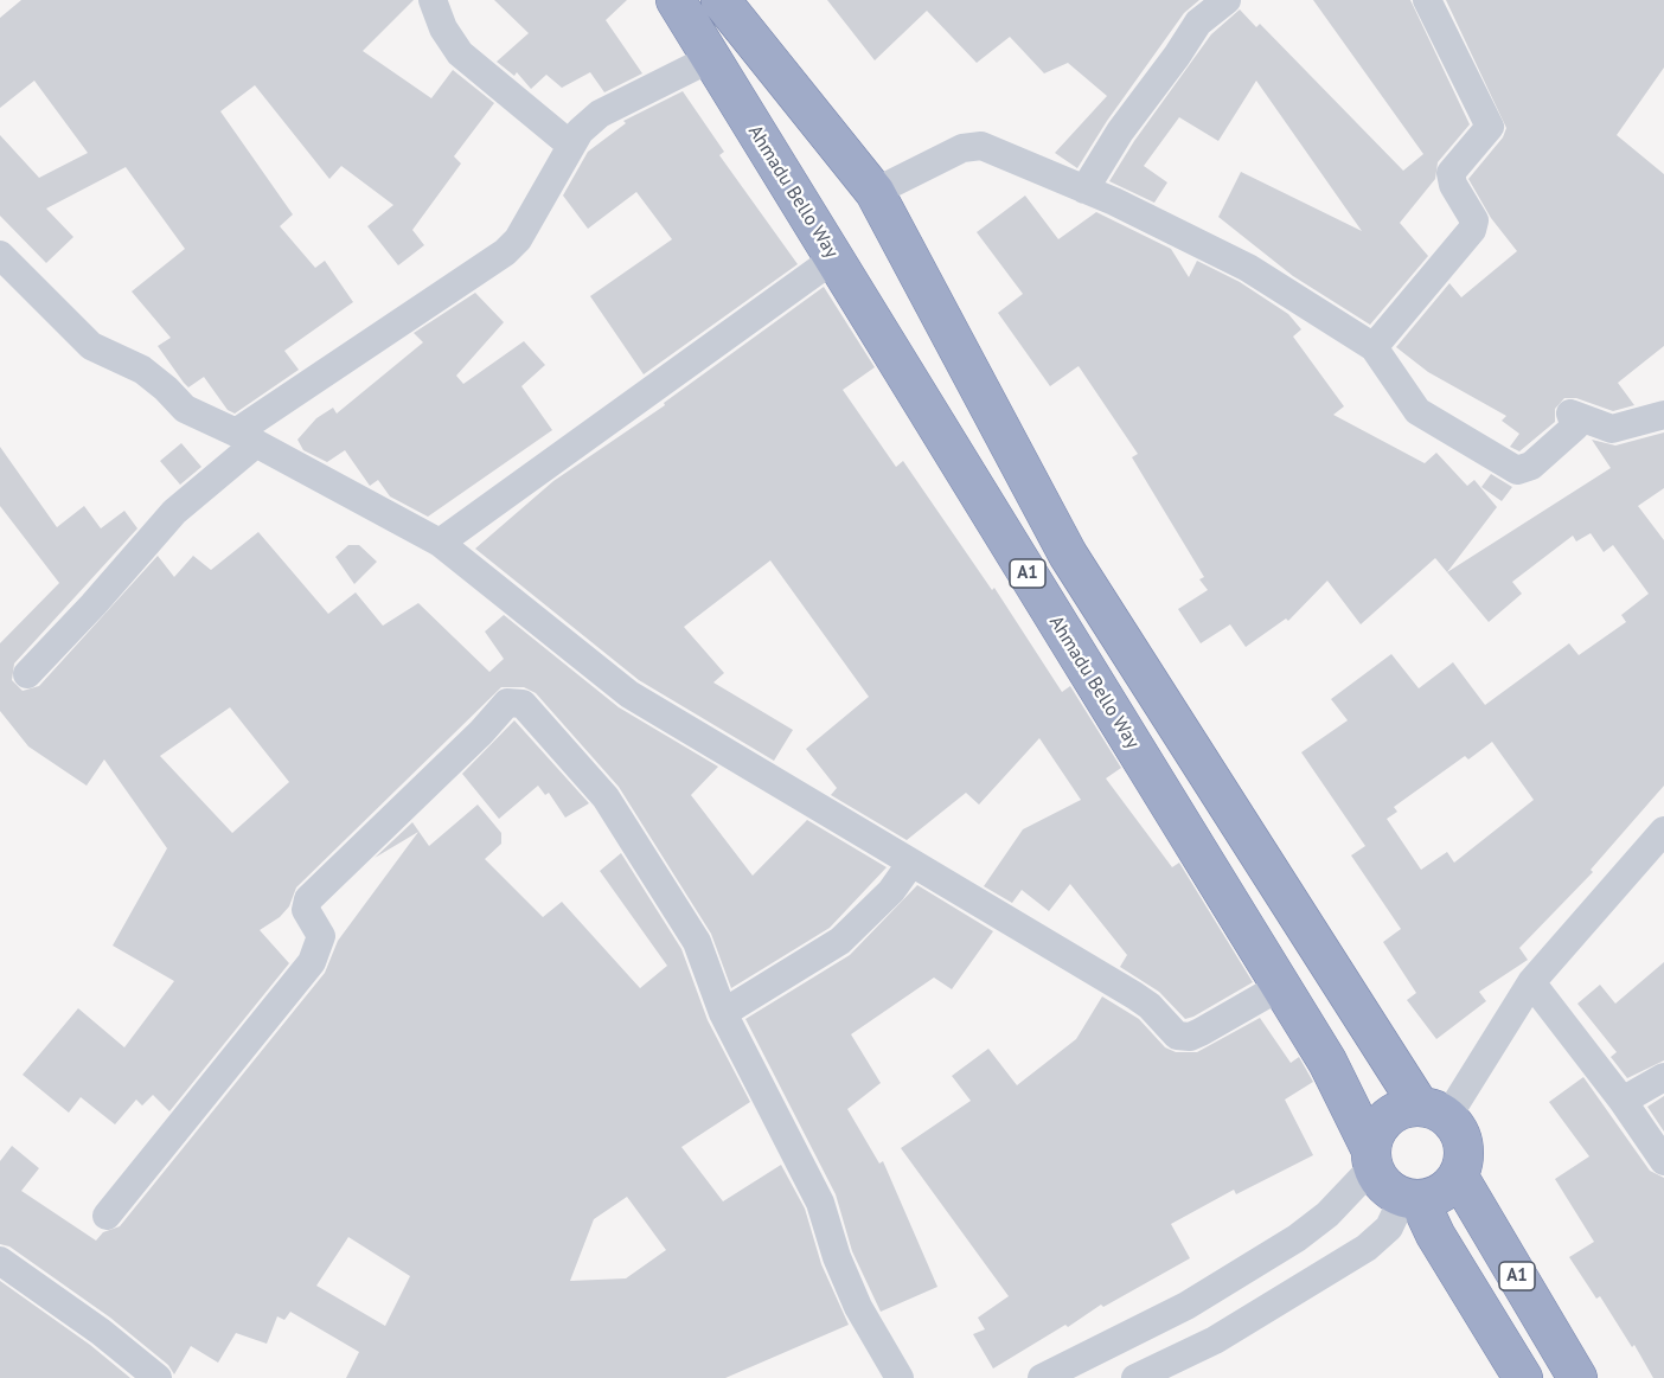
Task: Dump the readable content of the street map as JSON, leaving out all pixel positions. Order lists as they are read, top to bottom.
{
  "streets": {
    "highway": ["Ahmadu Bello Way", "A1"]
  },
  "crossings": [
    ["Ahmadu Bello Way", "A1"]
  ]
}
